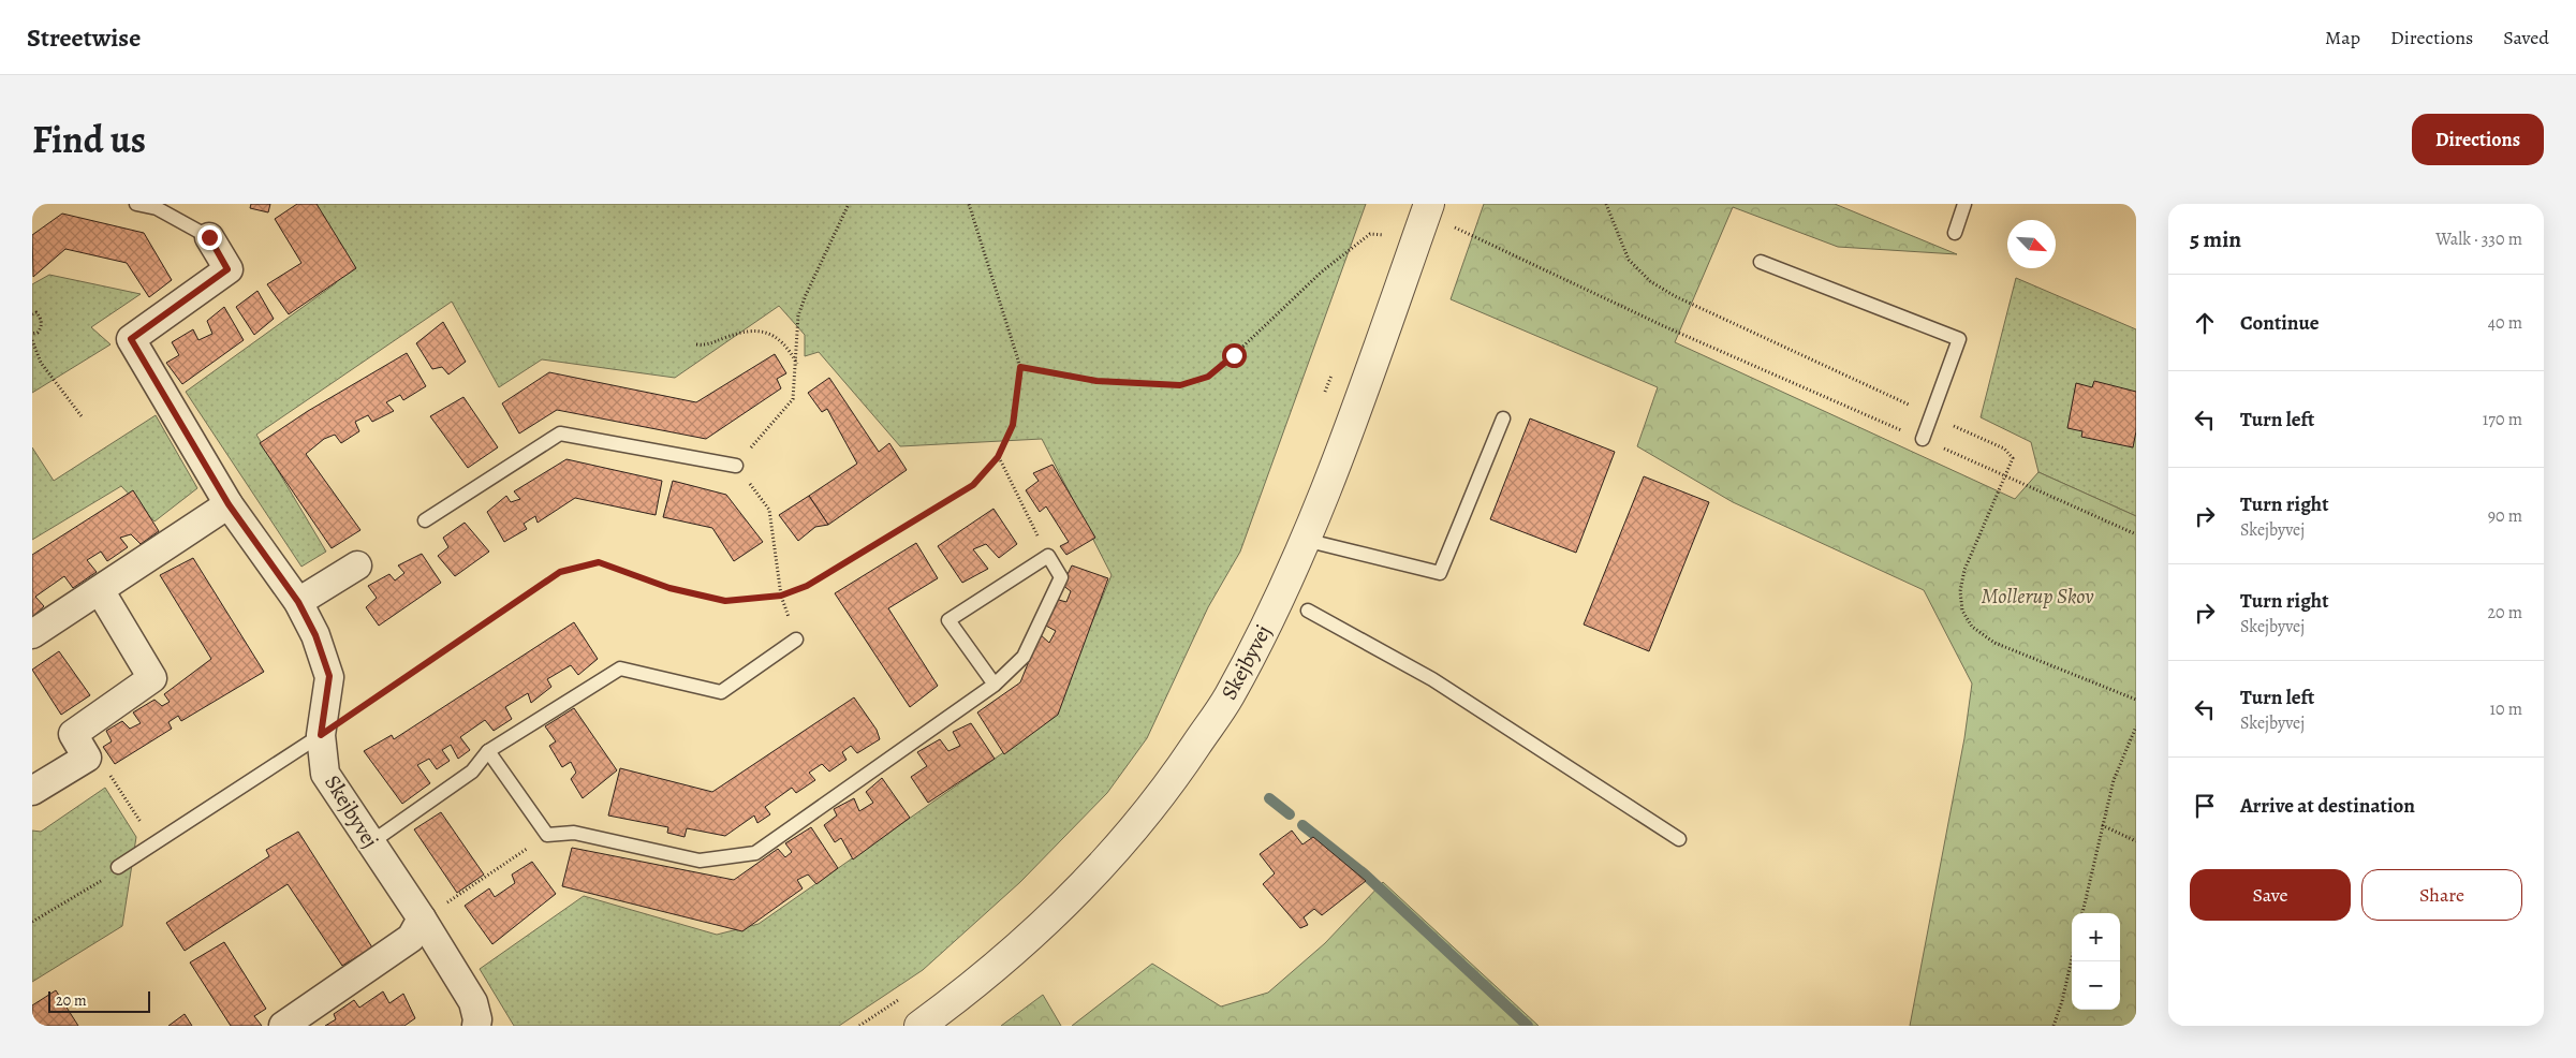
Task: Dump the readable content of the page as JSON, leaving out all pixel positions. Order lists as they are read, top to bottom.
{
  "streets": {
    "street": ["Skejbyvej"]
  },
  "parks": ["Mollerup Skov"],
  "scale_bar": "20 m",
  "north": "bottom right",
  "page": {
    "header": "Streetwise",
    "nav": ["Map", "Directions", "Saved"],
    "title": "Find us",
    "buttons": [
      "Directions",
      ["Save", "Share"]
    ],
    "heading": ["5 min", "Walk · 330 m"],
    "list": [
      ["Continue", "40 m"],
      ["Turn left", "170 m"],
      ["Turn right", "Skejbyvej", "90 m"],
      ["Turn right", "Skejbyvej", "20 m"],
      ["Turn left", "Skejbyvej", "10 m"],
      "Arrive at destination"
    ],
    "map_buttons": ["+", "−"],
    "scale": "20 m"
  }
}
